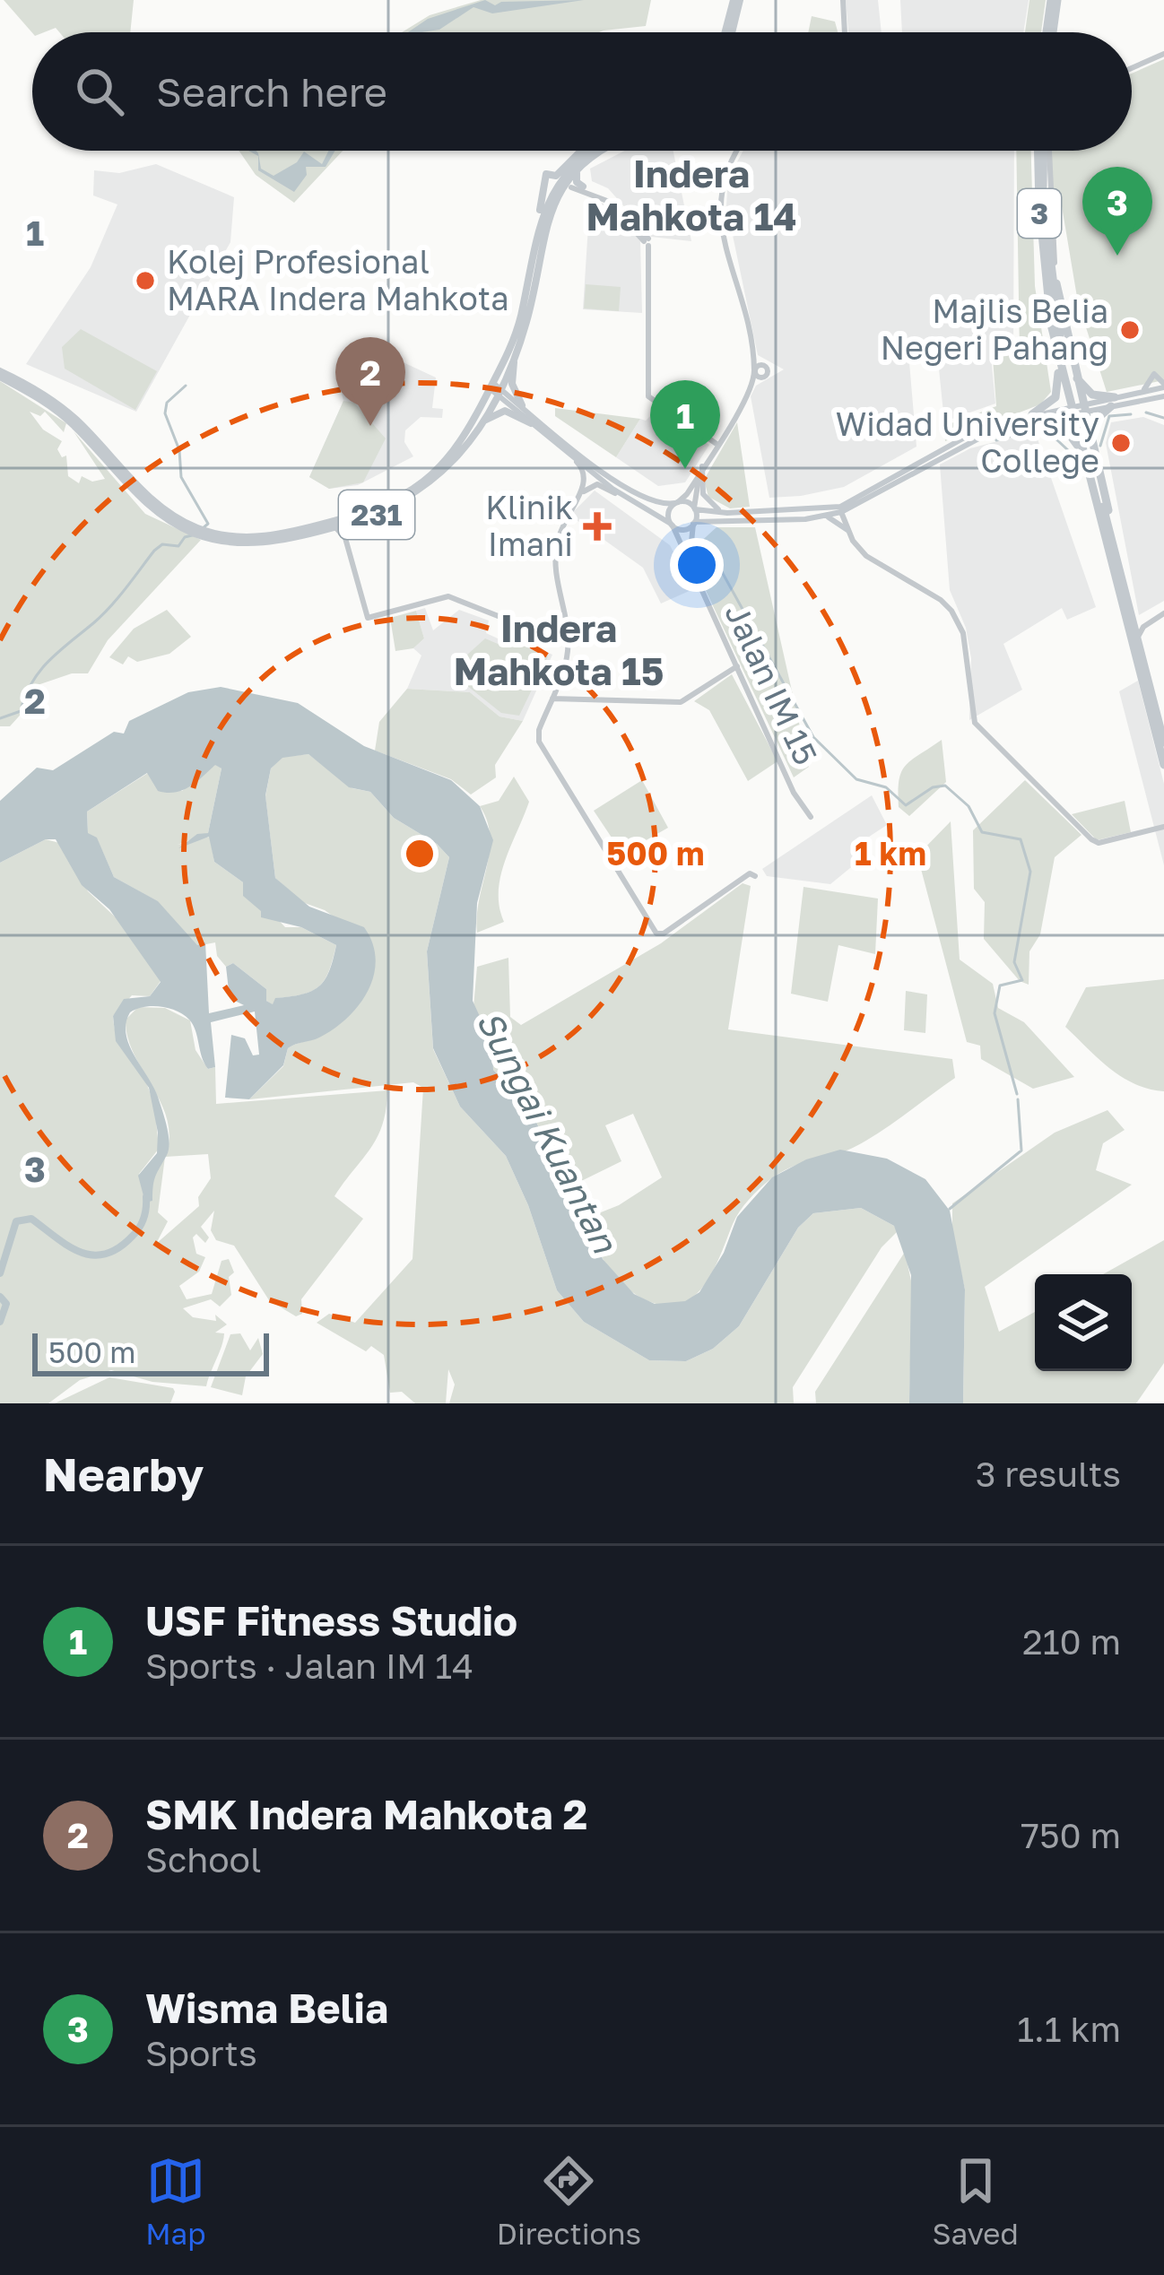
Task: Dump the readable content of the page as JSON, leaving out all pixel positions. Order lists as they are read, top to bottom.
{
  "streets": {
    "highway": ["3"],
    "main road": ["231"],
    "street": ["Jalan IM 15"]
  },
  "districts": ["Indera Mahkota 14", "Indera Mahkota 15"],
  "water": ["Sungai Kuantan"],
  "places": {
    "other": ["Kolej Profesional MARA Indera Mahkota", "Majlis Belia Negeri Pahang", "Widad University College"],
    "health": ["Klinik Imani"]
  },
  "scale_bar": "500 m",
  "page": {
    "search": "Search here",
    "pins": ["3", "2", "1"],
    "scale": "500 m",
    "heading": ["Nearby", "3 results"],
    "list": [
      {
        "mark": "1",
        "name": "USF Fitness Studio",
        "note": "Sports · Jalan IM 14",
        "value": "210 m"
      },
      {
        "mark": "2",
        "name": "SMK Indera Mahkota 2",
        "note": "School",
        "value": "750 m"
      },
      {
        "mark": "3",
        "name": "Wisma Belia",
        "note": "Sports",
        "value": "1.1 km"
      }
    ],
    "nav": ["Map", "Directions", "Saved"]
  },
  "grid": {
    "rows": ["1", "2", "3"]
  },
  "rings": ["500 m", "1 km"]
}
